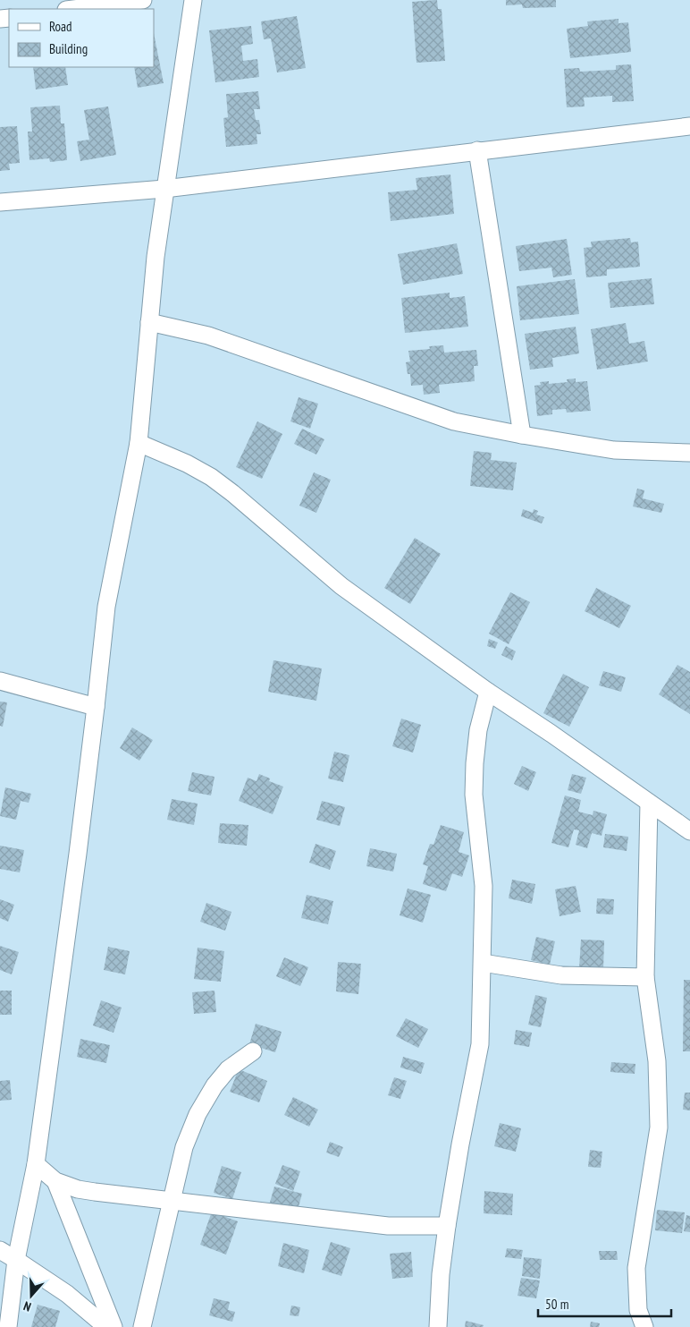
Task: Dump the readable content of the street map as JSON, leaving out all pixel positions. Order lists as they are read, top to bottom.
{
  "legend": ["Road", "Building"],
  "scale_bar": "50 m",
  "north": "bottom"
}
